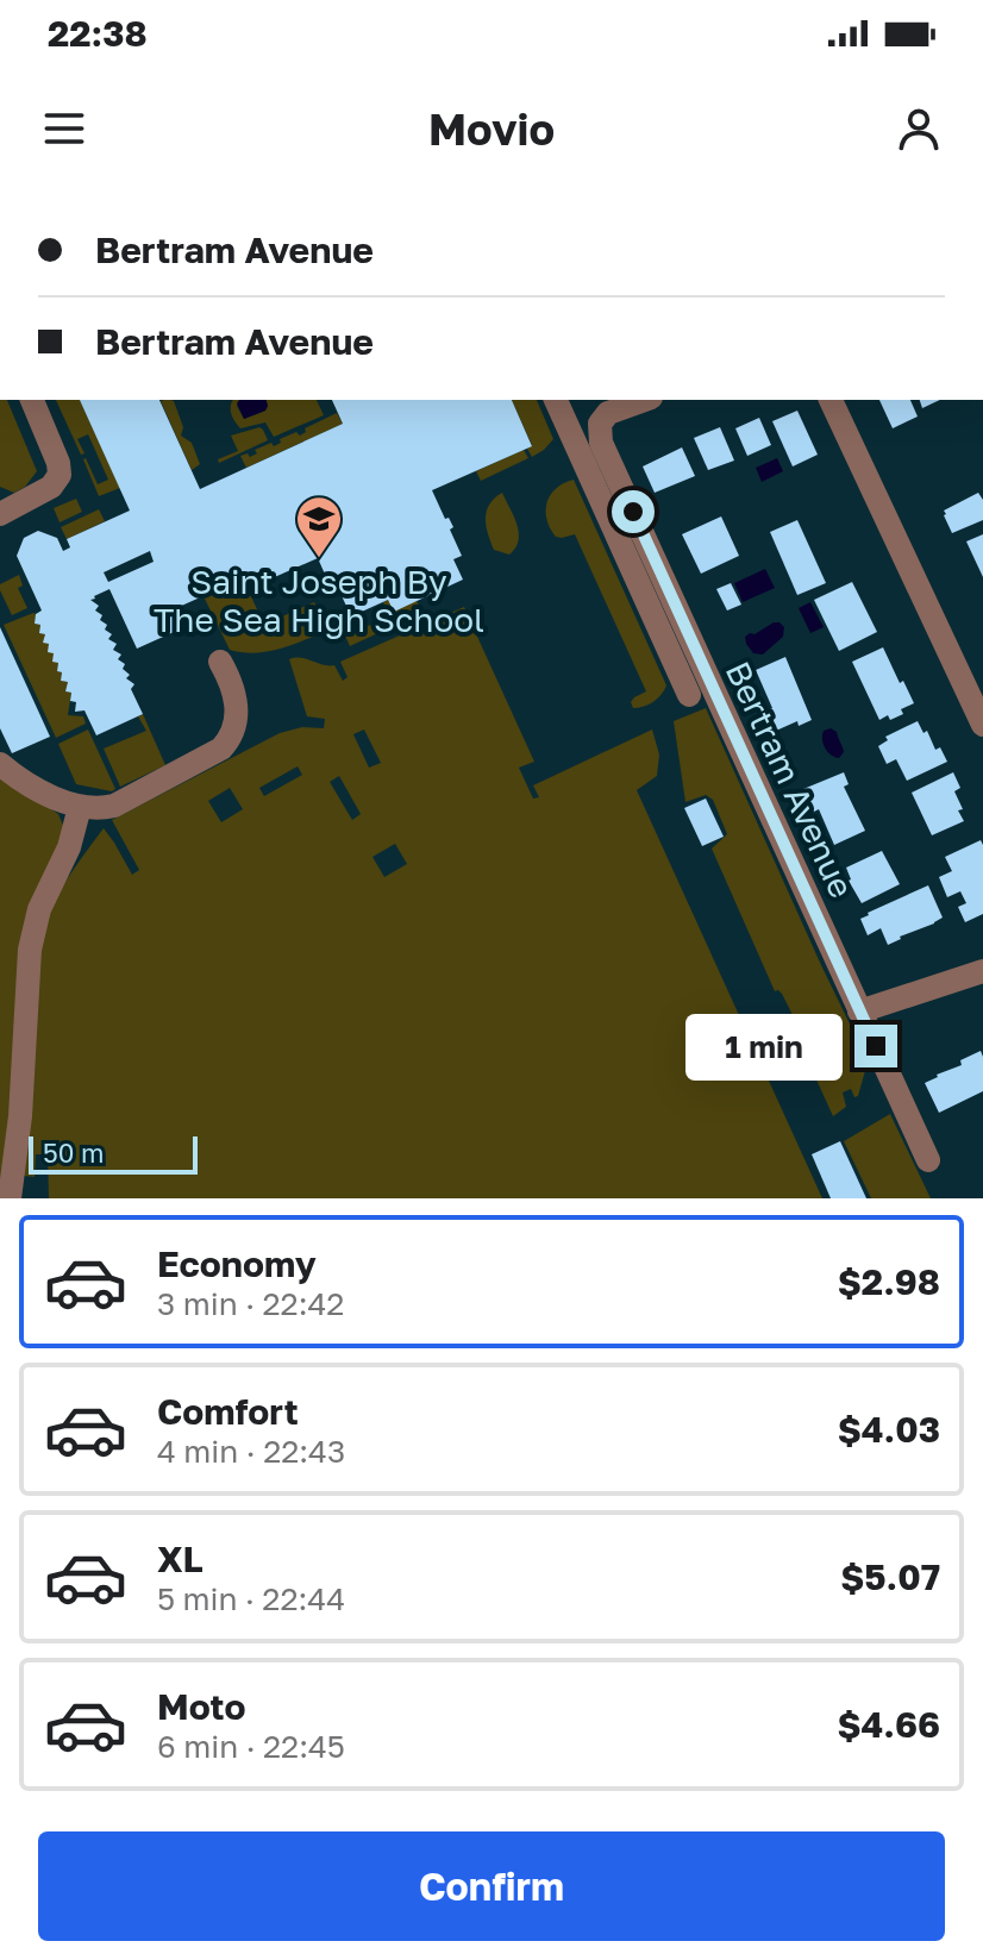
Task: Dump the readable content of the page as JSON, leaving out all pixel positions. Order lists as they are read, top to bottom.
{
  "streets": {
    "street": ["Bertram Avenue"]
  },
  "places": {
    "school or university": ["Saint Joseph By The Sea High School"]
  },
  "scale_bar": "50 m",
  "page": {
    "status": "22:38",
    "header": "Movio",
    "banner": ["Bertram Avenue", "Bertram Avenue"],
    "bubble": "1 min",
    "scale": "50 m",
    "list": [
      {
        "name": "Economy",
        "note": "3 min · 22:42",
        "value": "$2.98"
      },
      {
        "name": "Comfort",
        "note": "4 min · 22:43",
        "value": "$4.03"
      },
      {
        "name": "XL",
        "note": "5 min · 22:44",
        "value": "$5.07"
      },
      {
        "name": "Moto",
        "note": "6 min · 22:45",
        "value": "$4.66"
      }
    ],
    "buttons": "Confirm"
  }
}
